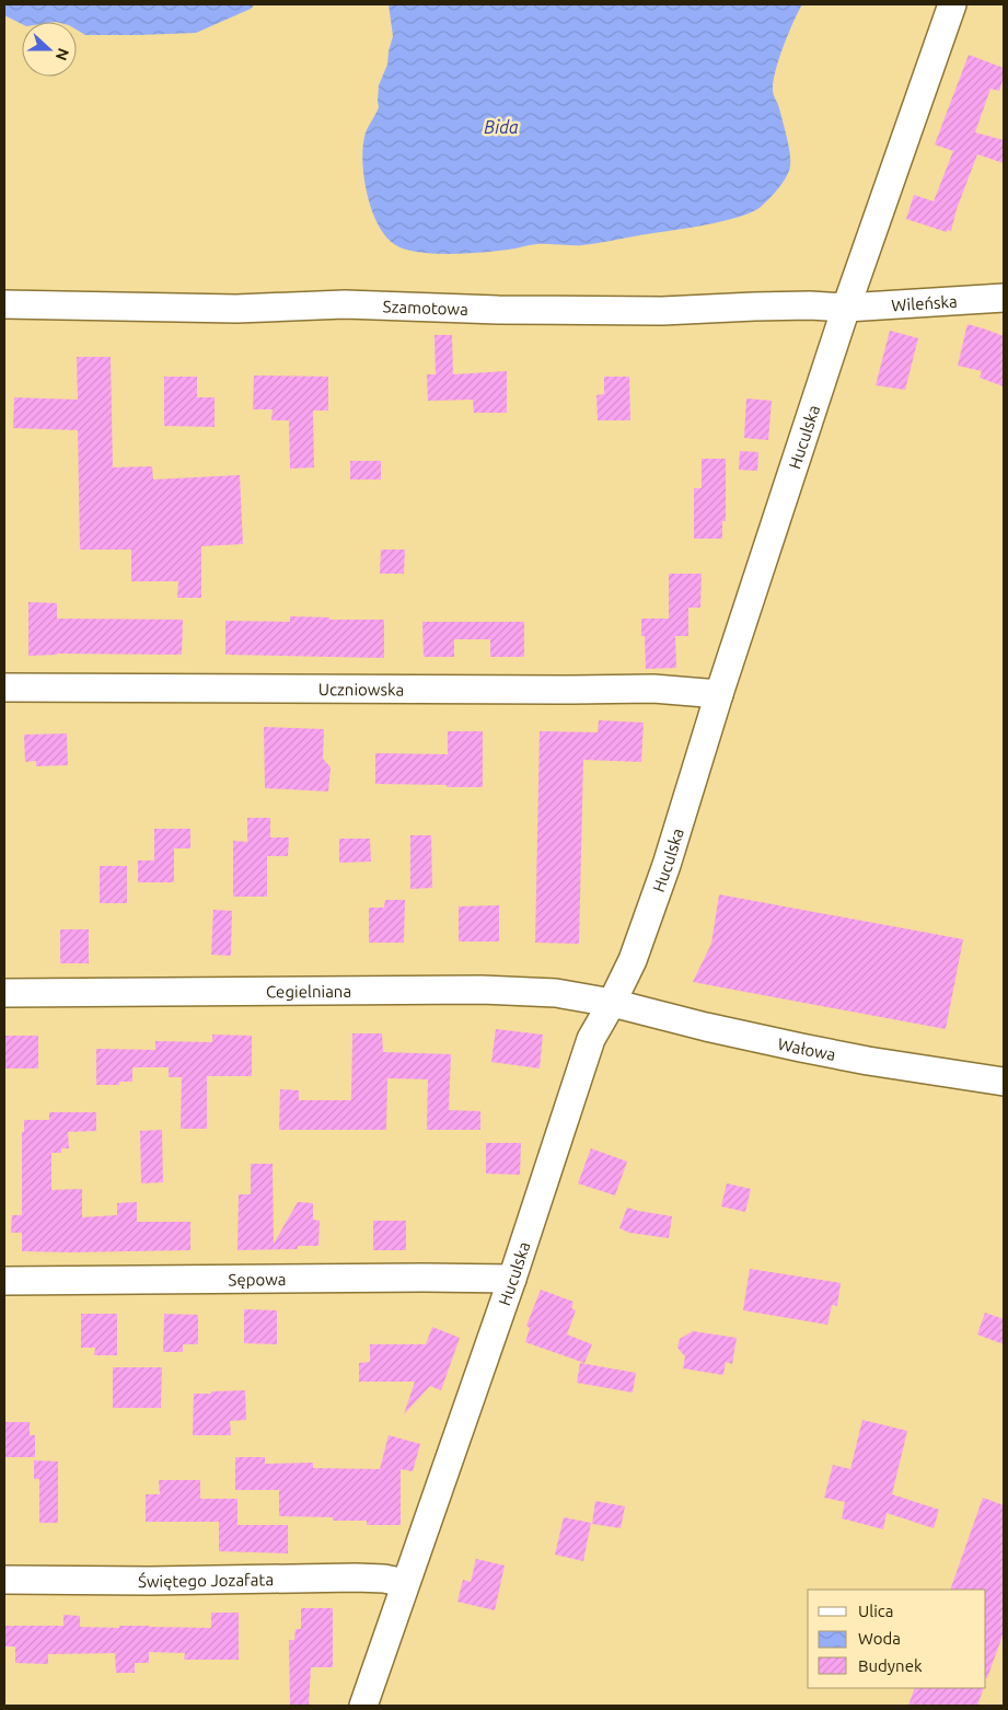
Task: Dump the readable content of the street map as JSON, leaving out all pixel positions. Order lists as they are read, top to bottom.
{
  "streets": {
    "street": [
      "Wileńska",
      "Szamotowa",
      "Huculska",
      "Uczniowska",
      "Cegielniana",
      "Wałowa",
      "Sępowa",
      "Świętego Jozafata"
    ]
  },
  "crossings": [
    ["Wileńska", "Szamotowa"],
    ["Wileńska", "Huculska"],
    ["Szamotowa", "Huculska"],
    ["Huculska", "Uczniowska"],
    ["Huculska", "Cegielniana"],
    ["Huculska", "Wałowa"],
    ["Huculska", "Sępowa"],
    ["Huculska", "Świętego Jozafata"],
    ["Cegielniana", "Wałowa"]
  ],
  "water": ["Bida"],
  "legend": ["Ulica", "Woda", "Budynek"],
  "north": "right"
}
